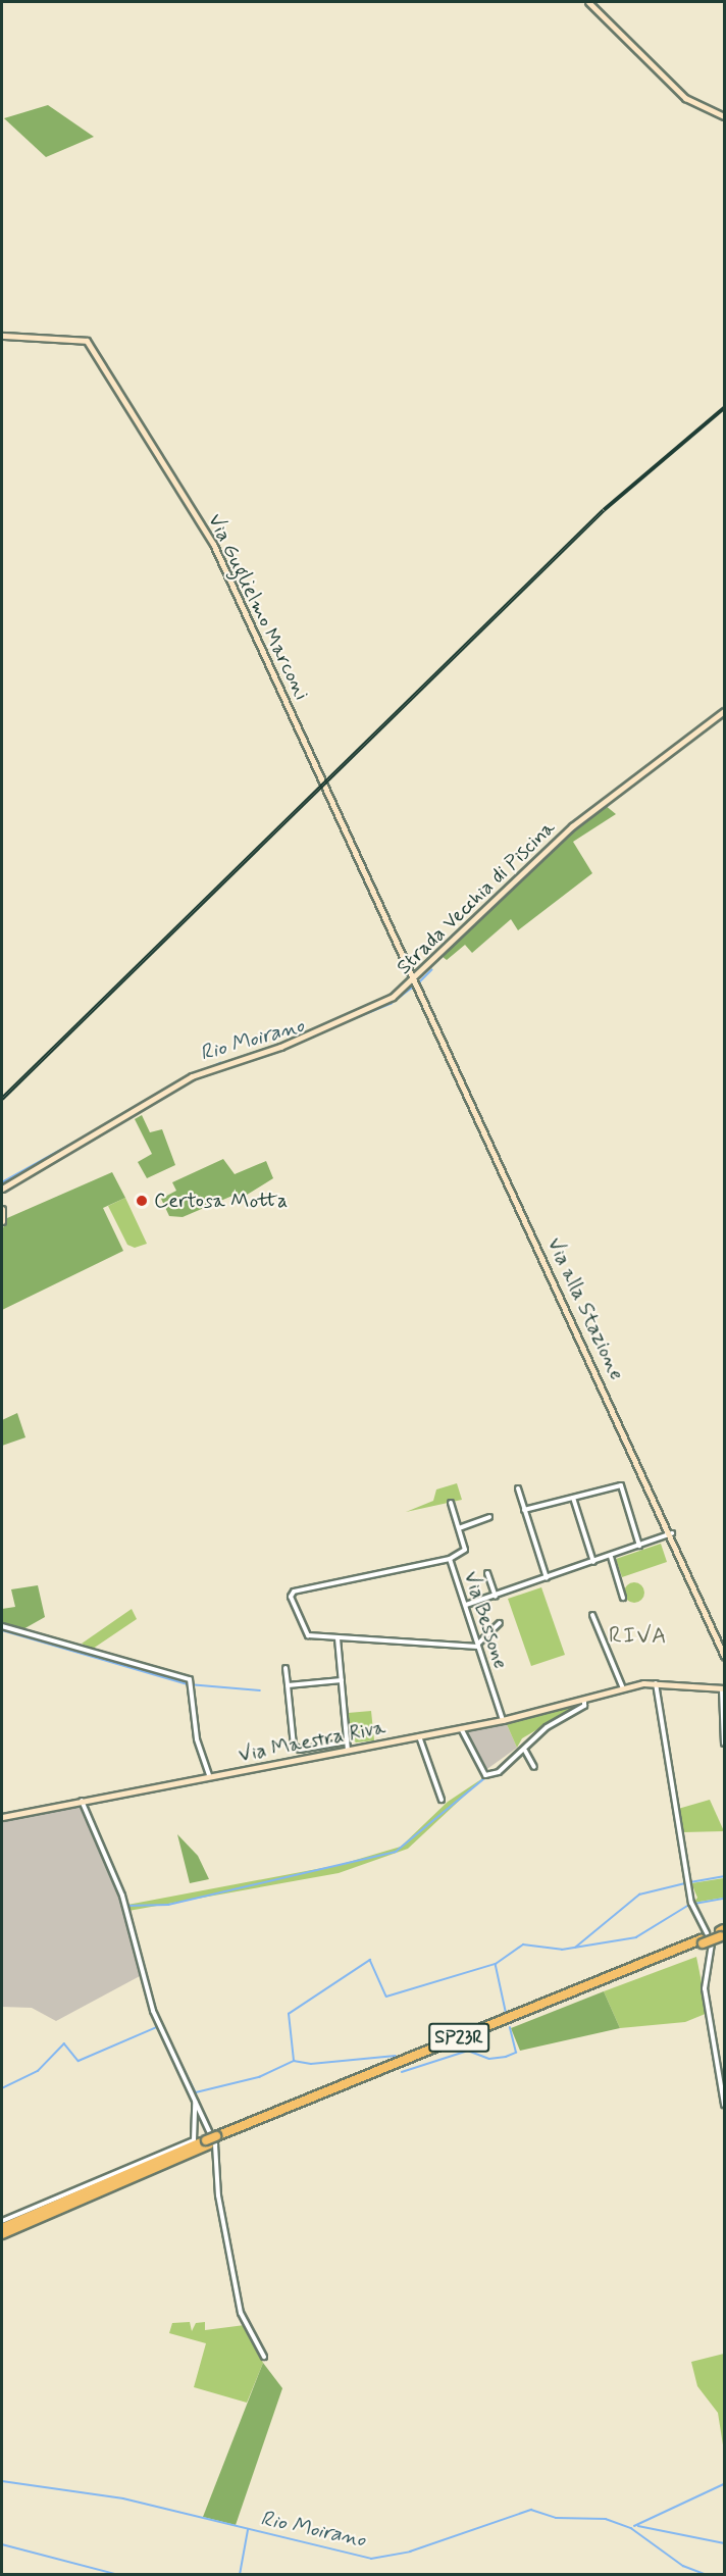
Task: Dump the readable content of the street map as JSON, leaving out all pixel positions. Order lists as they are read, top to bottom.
{
  "streets": {
    "highway": ["SP23R"],
    "street": [
      "Via Guglielmo Marconi",
      "Strada Vecchia di Piscina",
      "Via alla Stazione",
      "Via Bessone",
      "Via Maestra Riva"
    ]
  },
  "crossings": [
    ["Via Guglielmo Marconi", "Strada Vecchia di Piscina"],
    ["Via Guglielmo Marconi", "Via alla Stazione"],
    ["Strada Vecchia di Piscina", "Via alla Stazione"],
    ["Via Bessone", "Via Maestra Riva"]
  ],
  "districts": ["RIVA"],
  "water": ["Rio Moirano"],
  "places": ["Certosa Motta"]
}
